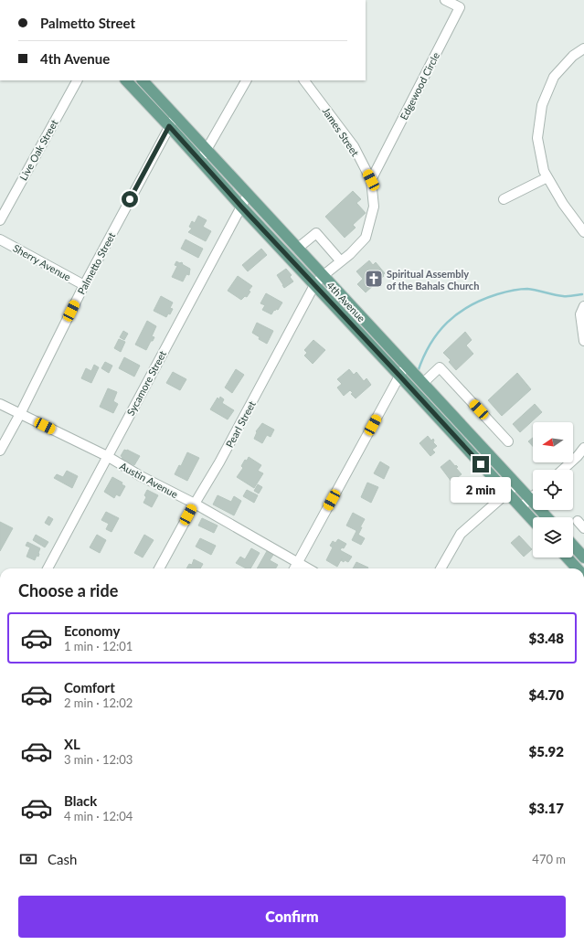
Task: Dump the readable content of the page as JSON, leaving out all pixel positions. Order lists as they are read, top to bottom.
{
  "streets": {
    "main road": ["4th Avenue"],
    "street": [
      "Edgewood Circle",
      "James Street",
      "Live Oak Street",
      "Sherry Avenue",
      "Palmetto Street",
      "Sycamore Street",
      "Pearl Street",
      "Austin Avenue"
    ]
  },
  "crossings": [
    ["Edgewood Circle", "James Street"],
    ["James Street", "4th Avenue"],
    ["James Street", "Pearl Street"],
    ["Sherry Avenue", "Palmetto Street"],
    ["Palmetto Street", "4th Avenue"],
    ["Palmetto Street", "Austin Avenue"],
    ["4th Avenue", "Sycamore Street"],
    ["4th Avenue", "Pearl Street"],
    ["Sycamore Street", "Austin Avenue"],
    ["Pearl Street", "Austin Avenue"]
  ],
  "places": {
    "church": ["Spiritual Assembly of the Bahals Church"]
  },
  "north": "left",
  "page": {
    "banner": ["Palmetto Street", "4th Avenue"],
    "bubble": "2 min",
    "heading": "Choose a ride",
    "list": [
      {
        "name": "Economy",
        "note": "1 min · 12:01",
        "value": "$3.48"
      },
      {
        "name": "Comfort",
        "note": "2 min · 12:02",
        "value": "$4.70"
      },
      {
        "name": "XL",
        "note": "3 min · 12:03",
        "value": "$5.92"
      },
      {
        "name": "Black",
        "note": "4 min · 12:04",
        "value": "$3.17"
      }
    ],
    "pay": ["Cash", "470 m"],
    "buttons": "Confirm"
  }
}
